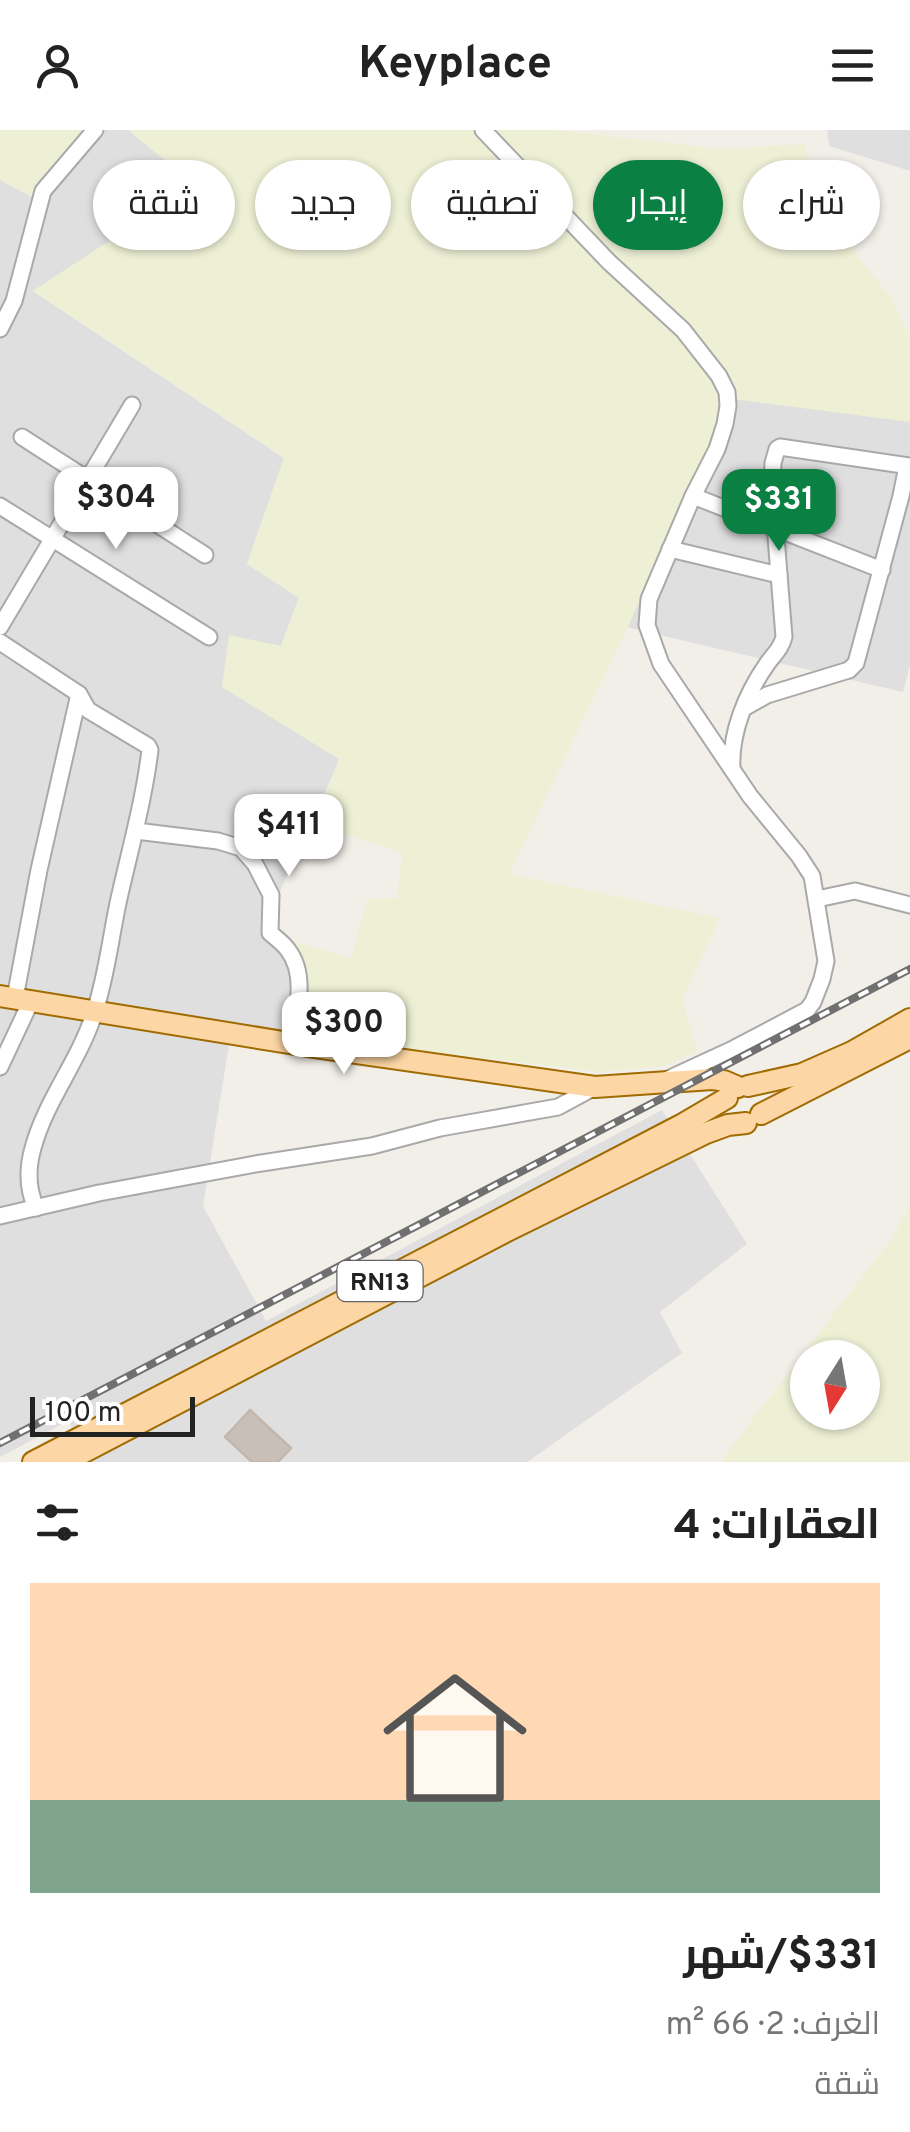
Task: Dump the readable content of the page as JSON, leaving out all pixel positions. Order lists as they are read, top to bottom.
{
  "streets": {
    "main road": ["RN13"]
  },
  "scale_bar": "100 m",
  "north": "bottom",
  "page": {
    "header": "Keyplace",
    "chip": [
      "شراء",
      "إيجار",
      "تصفية",
      "جديد",
      "شقة"
    ],
    "price": [
      "$304",
      "$331",
      "$411",
      "$300"
    ],
    "scale": "100 m",
    "heading": "العقارات: 4",
    "list": [
      {
        "name": "$331/شهر",
        "note": "الغرف: 2 · 66 m² · شقة"
      }
    ]
  }
}
